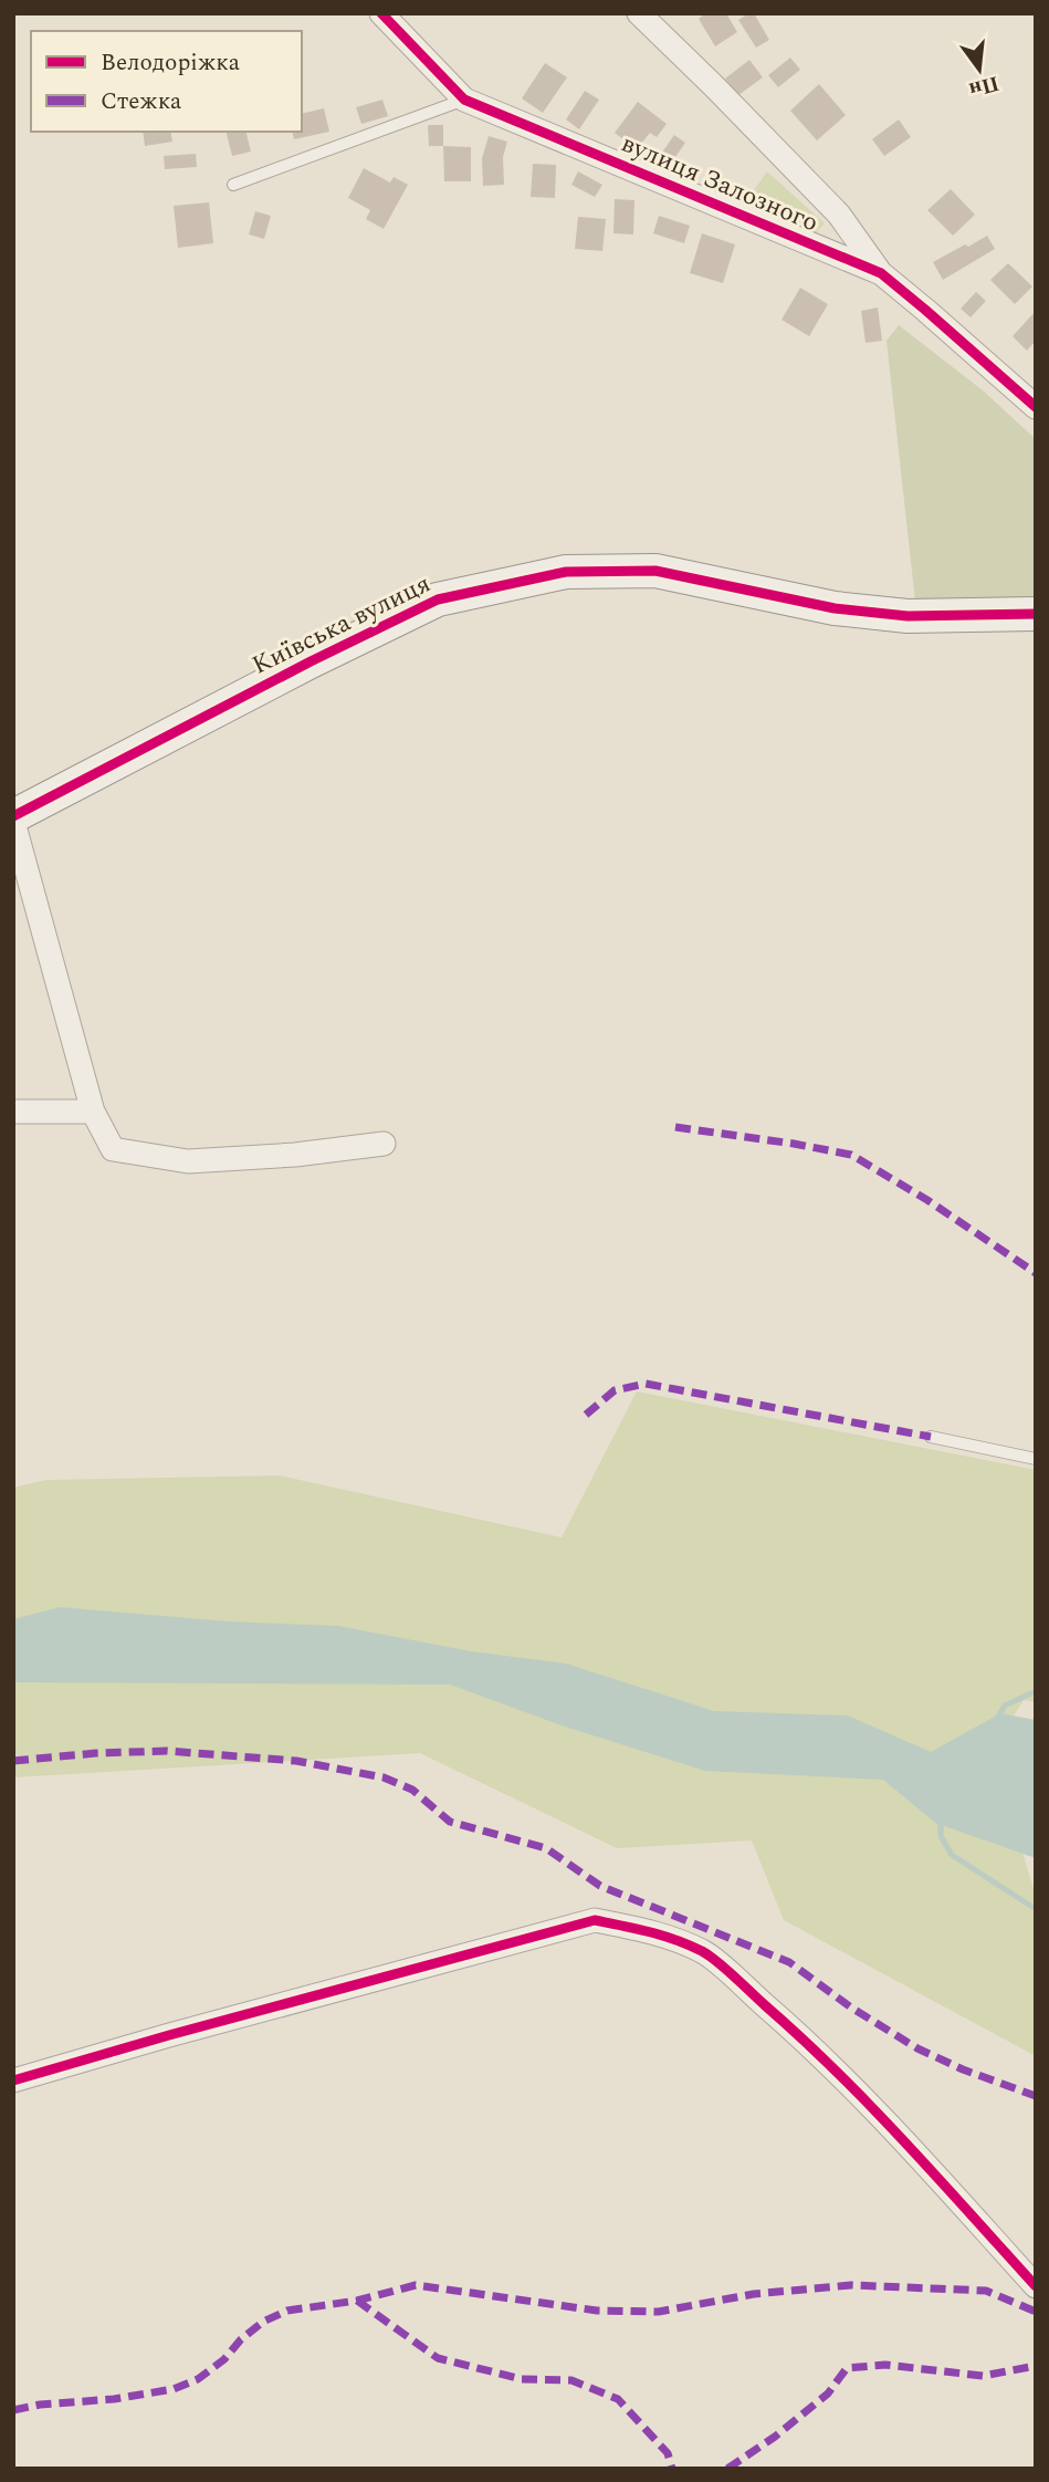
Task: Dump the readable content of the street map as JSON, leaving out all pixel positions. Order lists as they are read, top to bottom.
{
  "streets": {
    "street": ["вулиця Залозного", "Київська вулиця"]
  },
  "legend": ["Велодоріжка", "Стежка"],
  "north": "bottom"
}
